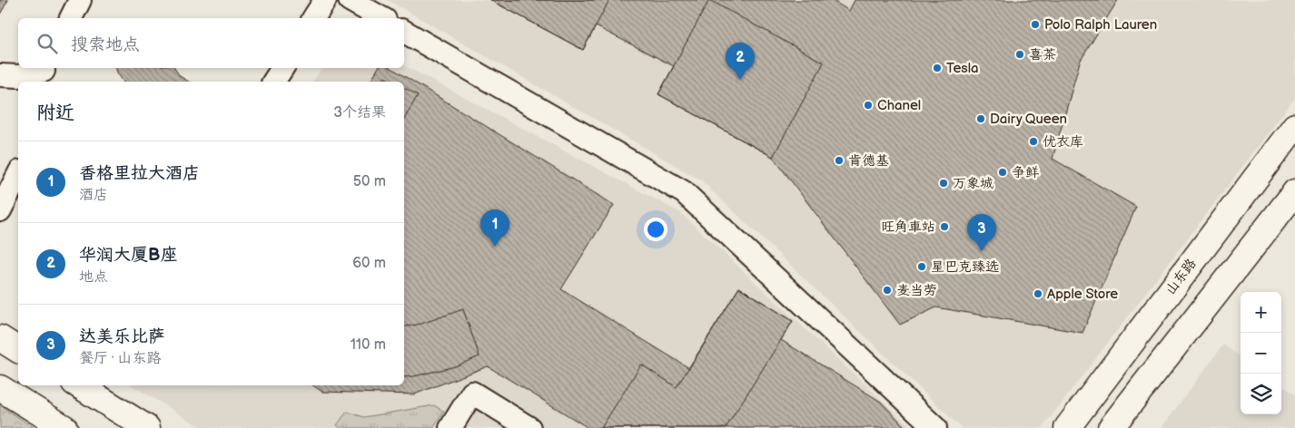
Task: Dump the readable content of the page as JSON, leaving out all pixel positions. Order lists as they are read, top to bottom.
{
  "streets": {
    "main road": ["山东路"]
  },
  "places": [
    "Polo Ralph Lauren",
    "喜茶",
    "Tesla",
    "Chanel",
    "Dairy Queen",
    "优衣库",
    "肯德基",
    "争鲜",
    "万象城",
    "旺角車站",
    "星巴克臻选",
    "麦当劳",
    "Apple Store"
  ],
  "page": {
    "search": "搜索地点",
    "pins": ["2", "1", "3"],
    "heading": ["附近", "3个结果"],
    "list": [
      {
        "mark": "1",
        "name": "香格里拉大酒店",
        "note": "酒店",
        "value": "50 m"
      },
      {
        "mark": "2",
        "name": "华润大厦B座",
        "note": "地点",
        "value": "60 m"
      },
      {
        "mark": "3",
        "name": "达美乐比萨",
        "note": "餐厅 · 山东路",
        "value": "110 m"
      }
    ],
    "map_buttons": ["+", "−"]
  }
}
